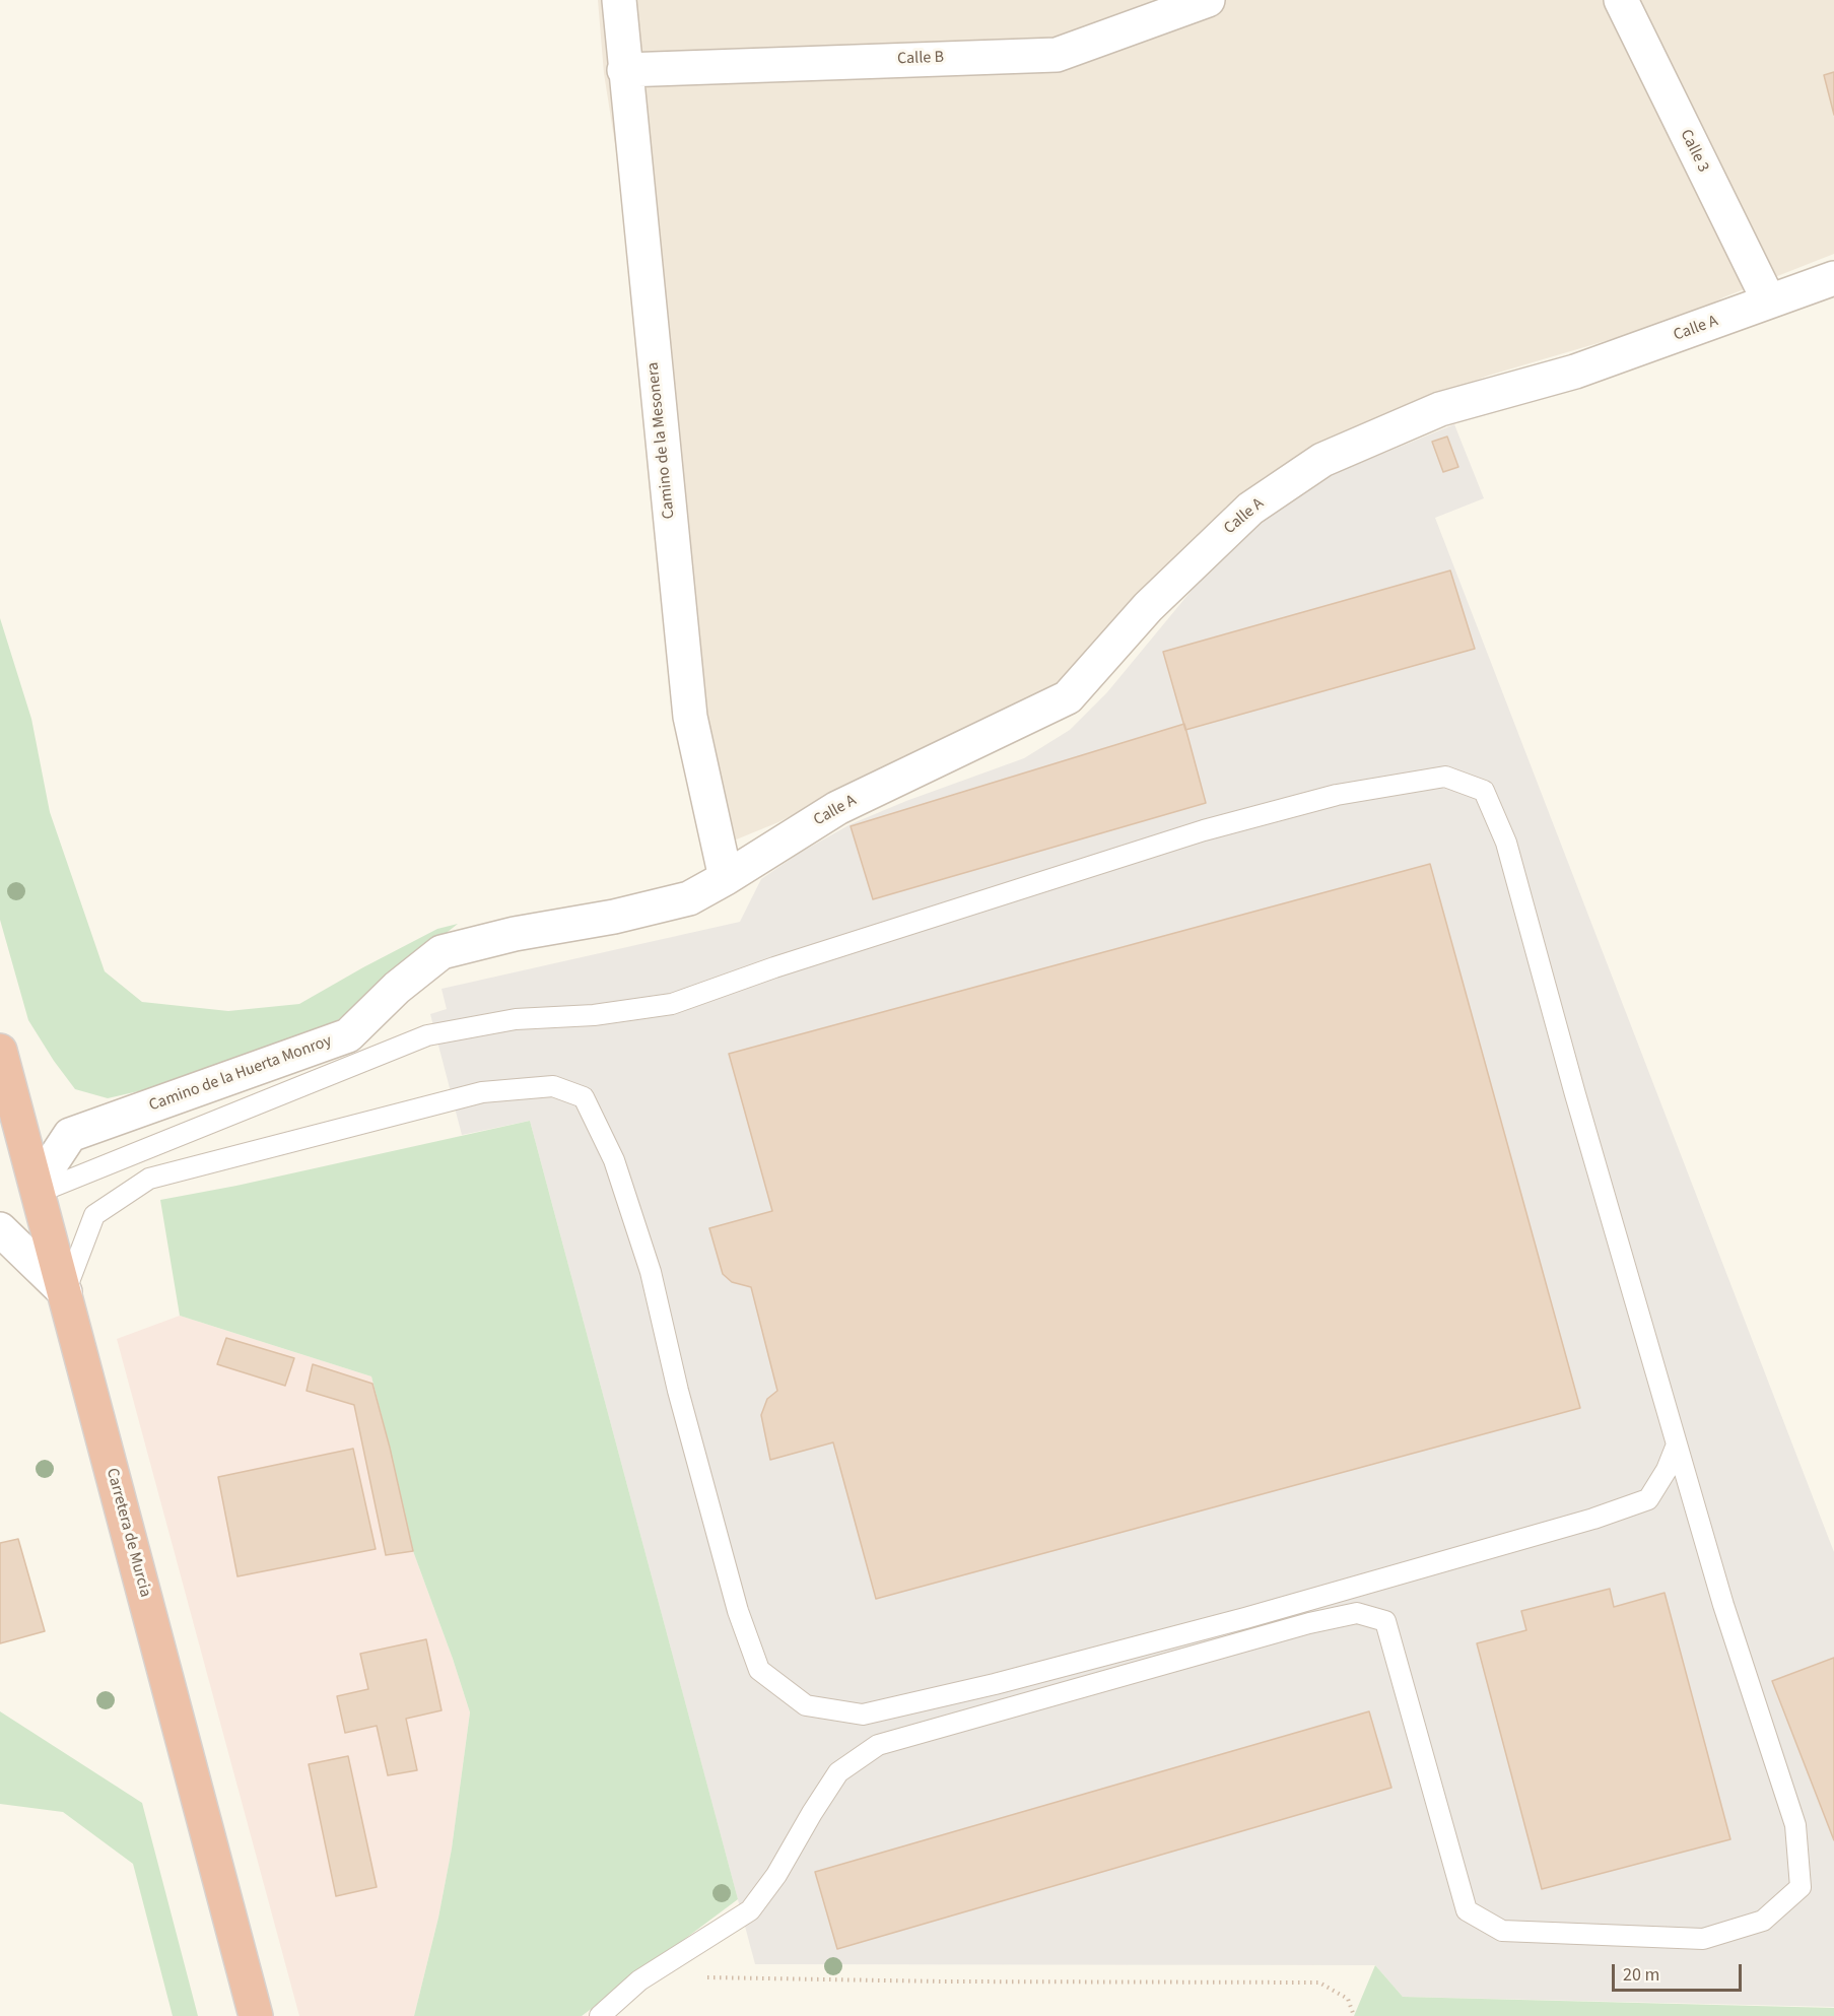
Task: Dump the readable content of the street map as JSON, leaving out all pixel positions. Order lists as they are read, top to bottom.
{
  "streets": {
    "highway": ["Carretera de Murcia"],
    "street": [
      "Calle B",
      "Calle 3",
      "Calle A",
      "Camino de la Mesonera",
      "Camino de la Huerta Monroy"
    ]
  },
  "crossings": [
    ["Calle B", "Camino de la Mesonera"],
    ["Calle 3", "Calle A"],
    ["Calle A", "Camino de la Mesonera"],
    ["Calle A", "Camino de la Huerta Monroy"],
    ["Camino de la Mesonera", "Camino de la Huerta Monroy"],
    ["Camino de la Huerta Monroy", "Carretera de Murcia"]
  ],
  "scale_bar": "20 m"
}
